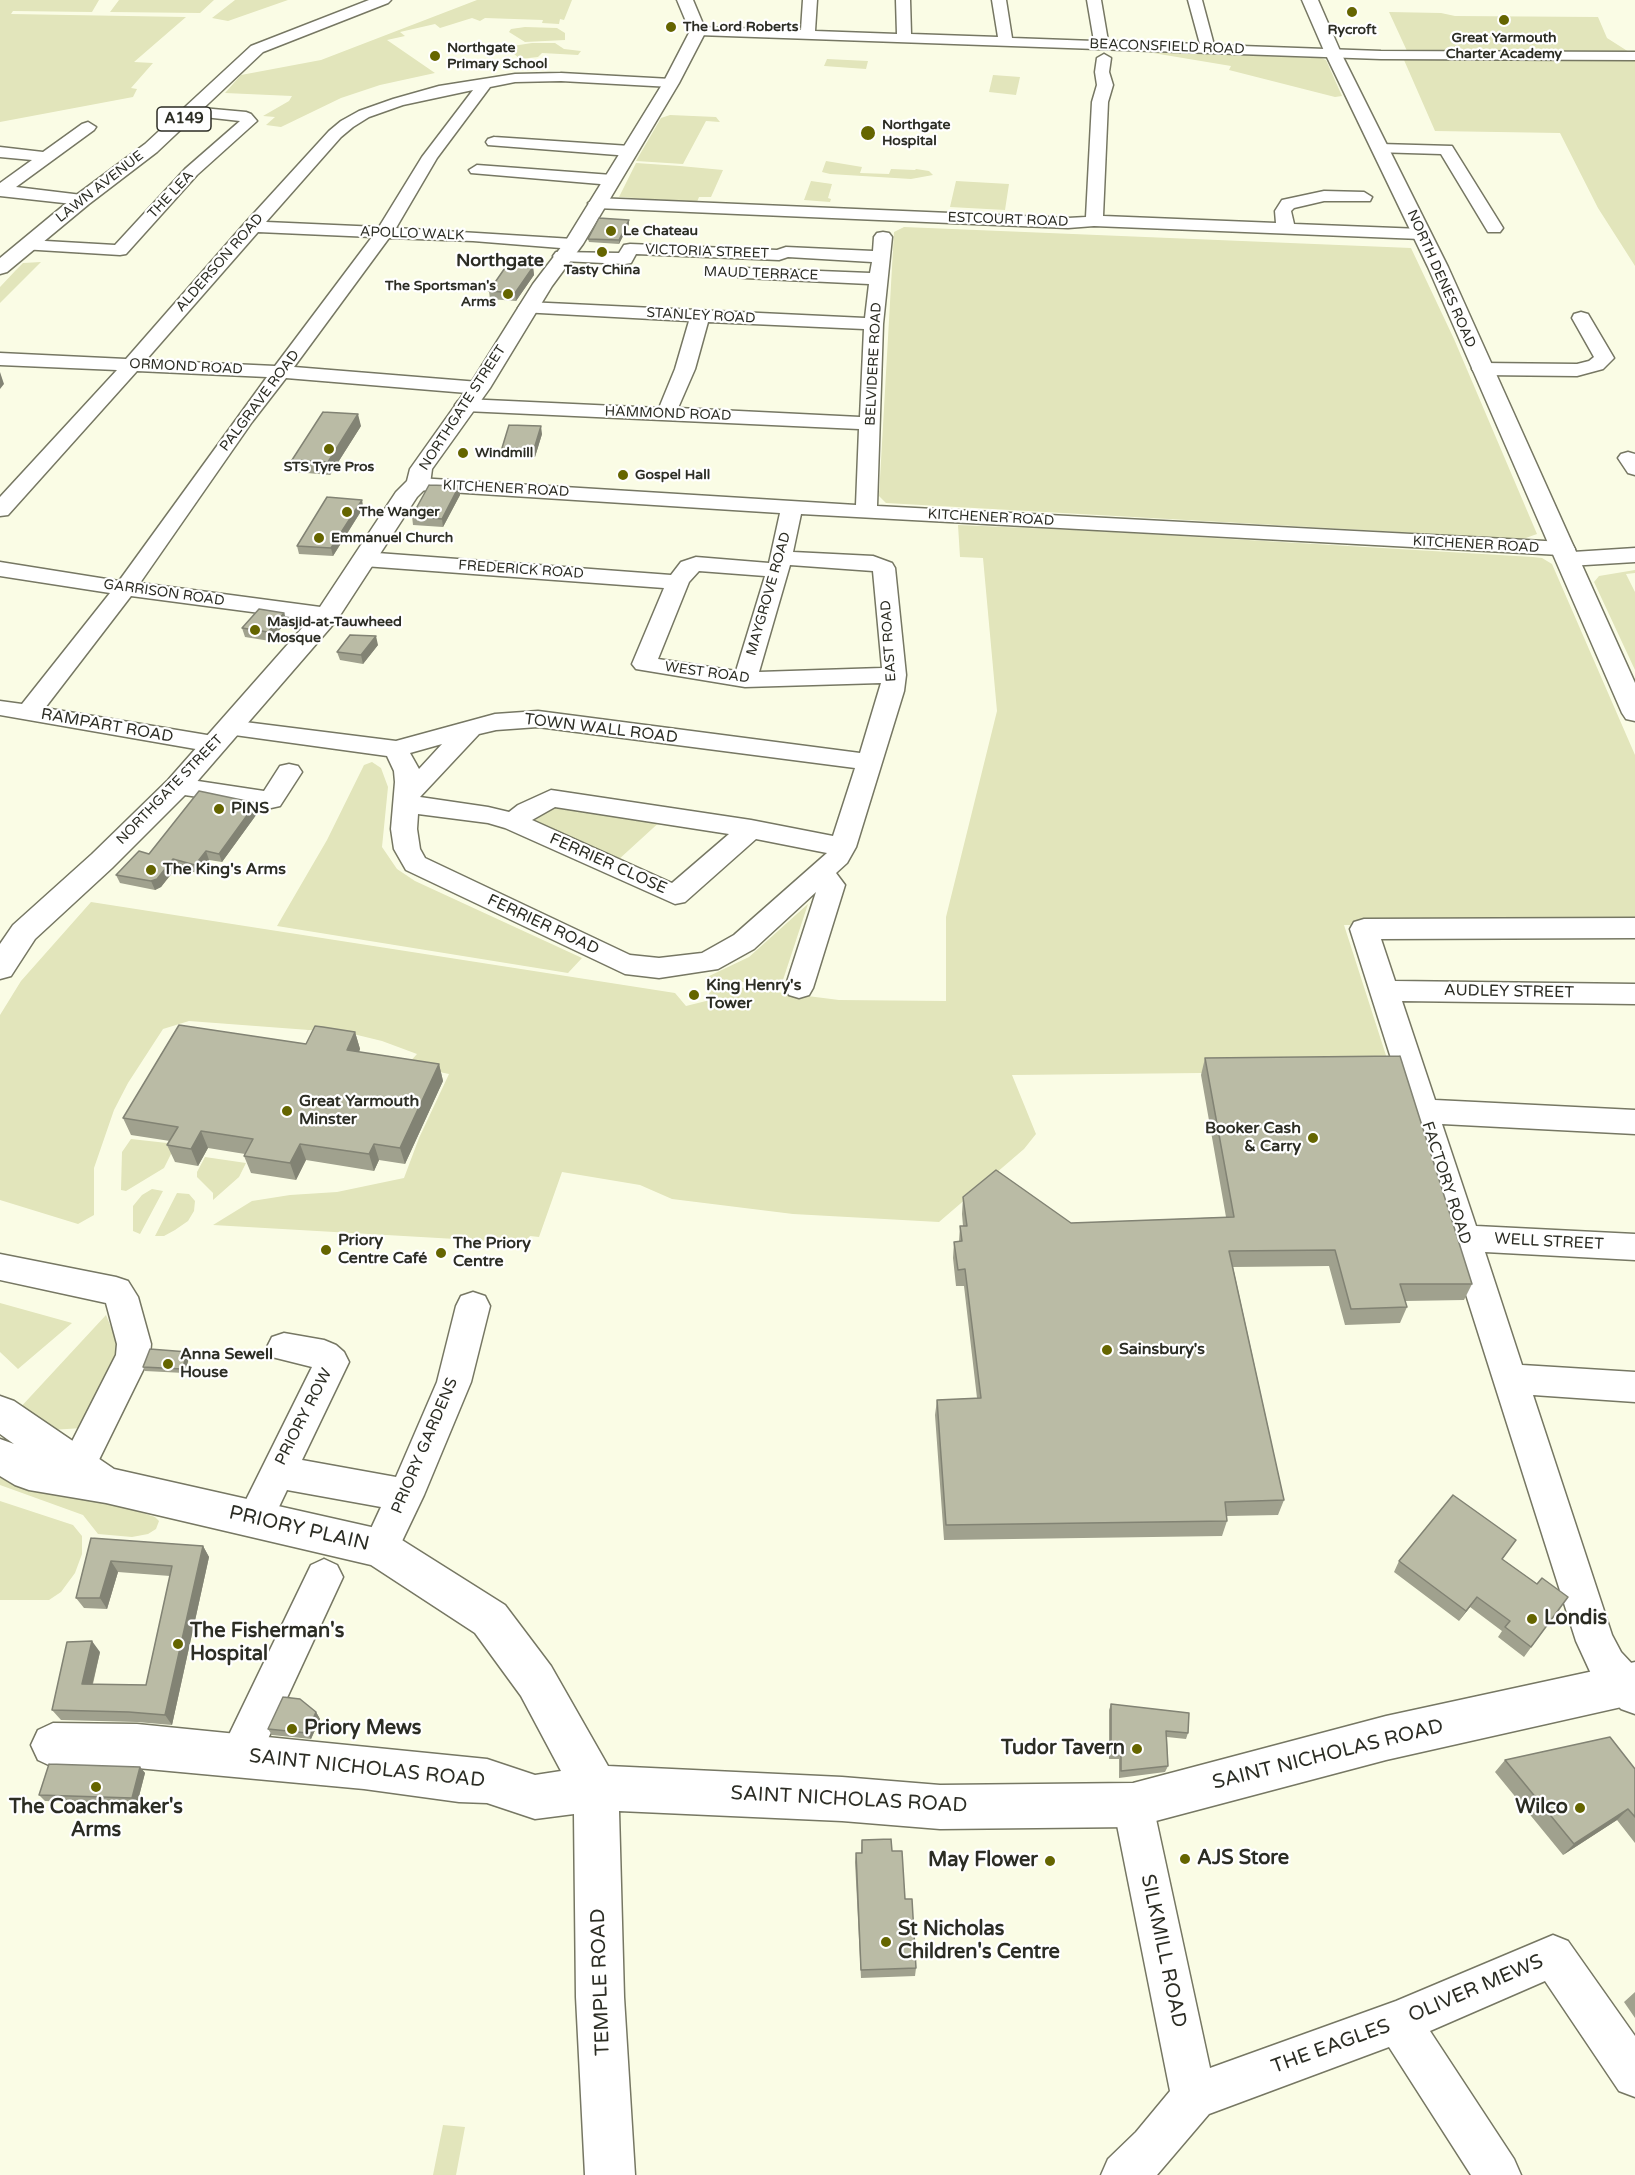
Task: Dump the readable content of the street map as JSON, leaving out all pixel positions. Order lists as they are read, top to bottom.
{
  "streets": {
    "street": [
      "BEACONSFIELD ROAD",
      "A149",
      "LAWN AVENUE",
      "THE LEA",
      "ESTCOURT ROAD",
      "APOLLO WALK",
      "VICTORIA STREET",
      "ALDERSON ROAD",
      "MAUD TERRACE",
      "NORTH DENES ROAD",
      "STANLEY ROAD",
      "BELVIDERE ROAD",
      "ORMOND ROAD",
      "PALGRAVE ROAD",
      "NORTHGATE STREET",
      "HAMMOND ROAD",
      "KITCHENER ROAD",
      "FREDERICK ROAD",
      "GARRISON ROAD",
      "MAYGROVE ROAD",
      "EAST ROAD",
      "WEST ROAD",
      "RAMPART ROAD",
      "TOWN WALL ROAD",
      "FERRIER CLOSE",
      "FERRIER ROAD",
      "AUDLEY STREET",
      "FACTORY ROAD",
      "WELL STREET",
      "PRIORY ROW",
      "PRIORY GARDENS",
      "PRIORY PLAIN",
      "SAINT NICHOLAS ROAD",
      "SILKMILL ROAD",
      "TEMPLE ROAD",
      "OLIVER MEWS",
      "THE EAGLES"
    ]
  },
  "crossings": [
    ["BEACONSFIELD ROAD", "NORTH DENES ROAD"],
    ["BEACONSFIELD ROAD", "NORTHGATE STREET"],
    ["LAWN AVENUE", "THE LEA"],
    ["ESTCOURT ROAD", "NORTH DENES ROAD"],
    ["ESTCOURT ROAD", "BELVIDERE ROAD"],
    ["ESTCOURT ROAD", "NORTHGATE STREET"],
    ["APOLLO WALK", "VICTORIA STREET"],
    ["APOLLO WALK", "ALDERSON ROAD"],
    ["APOLLO WALK", "PALGRAVE ROAD"],
    ["APOLLO WALK", "NORTHGATE STREET"],
    ["VICTORIA STREET", "NORTHGATE STREET"],
    ["ALDERSON ROAD", "ORMOND ROAD"],
    ["ALDERSON ROAD", "PALGRAVE ROAD"],
    ["ALDERSON ROAD", "NORTHGATE STREET"],
    ["MAUD TERRACE", "BELVIDERE ROAD"],
    ["NORTH DENES ROAD", "KITCHENER ROAD"],
    ["STANLEY ROAD", "BELVIDERE ROAD"],
    ["STANLEY ROAD", "NORTHGATE STREET"],
    ["BELVIDERE ROAD", "HAMMOND ROAD"],
    ["BELVIDERE ROAD", "KITCHENER ROAD"],
    ["ORMOND ROAD", "PALGRAVE ROAD"],
    ["ORMOND ROAD", "NORTHGATE STREET"],
    ["ORMOND ROAD", "HAMMOND ROAD"],
    ["PALGRAVE ROAD", "GARRISON ROAD"],
    ["PALGRAVE ROAD", "RAMPART ROAD"],
    ["NORTHGATE STREET", "HAMMOND ROAD"],
    ["NORTHGATE STREET", "KITCHENER ROAD"],
    ["NORTHGATE STREET", "FREDERICK ROAD"],
    ["NORTHGATE STREET", "GARRISON ROAD"],
    ["NORTHGATE STREET", "RAMPART ROAD"],
    ["NORTHGATE STREET", "TOWN WALL ROAD"],
    ["KITCHENER ROAD", "MAYGROVE ROAD"],
    ["FREDERICK ROAD", "WEST ROAD"],
    ["MAYGROVE ROAD", "EAST ROAD"],
    ["MAYGROVE ROAD", "WEST ROAD"],
    ["EAST ROAD", "WEST ROAD"],
    ["EAST ROAD", "TOWN WALL ROAD"],
    ["EAST ROAD", "FERRIER ROAD"],
    ["RAMPART ROAD", "TOWN WALL ROAD"],
    ["TOWN WALL ROAD", "FERRIER ROAD"],
    ["FERRIER CLOSE", "FERRIER ROAD"],
    ["AUDLEY STREET", "FACTORY ROAD"],
    ["FACTORY ROAD", "WELL STREET"],
    ["FACTORY ROAD", "SAINT NICHOLAS ROAD"],
    ["PRIORY ROW", "PRIORY PLAIN"],
    ["PRIORY GARDENS", "PRIORY PLAIN"],
    ["PRIORY PLAIN", "SAINT NICHOLAS ROAD"],
    ["PRIORY PLAIN", "TEMPLE ROAD"],
    ["SAINT NICHOLAS ROAD", "SILKMILL ROAD"],
    ["SAINT NICHOLAS ROAD", "TEMPLE ROAD"],
    ["SILKMILL ROAD", "THE EAGLES"],
    ["OLIVER MEWS", "THE EAGLES"]
  ],
  "districts": ["Northgate"],
  "places": [
    "Rycroft",
    "Great Yarmouth Charter Academy",
    "The Lord Roberts",
    "Northgate Primary School",
    "Northgate Hospital",
    "Le Chateau",
    "Tasty China",
    "The Sportsman's Arms",
    "STS Tyre Pros",
    "Windmill",
    "Gospel Hall",
    "The Wanger",
    "Emmanuel Church",
    "Masjid-at-Tauwheed Mosque",
    "PINS",
    "The King's Arms",
    "King Henry's Tower",
    "Great Yarmouth Minster",
    "Booker Cash & Carry",
    "Priory Centre Café",
    "The Priory Centre",
    "Sainsbury's",
    "Anna Sewell House",
    "Londis",
    "The Fisherman's Hospital",
    "Priory Mews",
    "Tudor Tavern",
    "The Coachmaker's Arms",
    "Wilco",
    "AJS Store",
    "May Flower",
    "St Nicholas Children's Centre"
  ]
}
